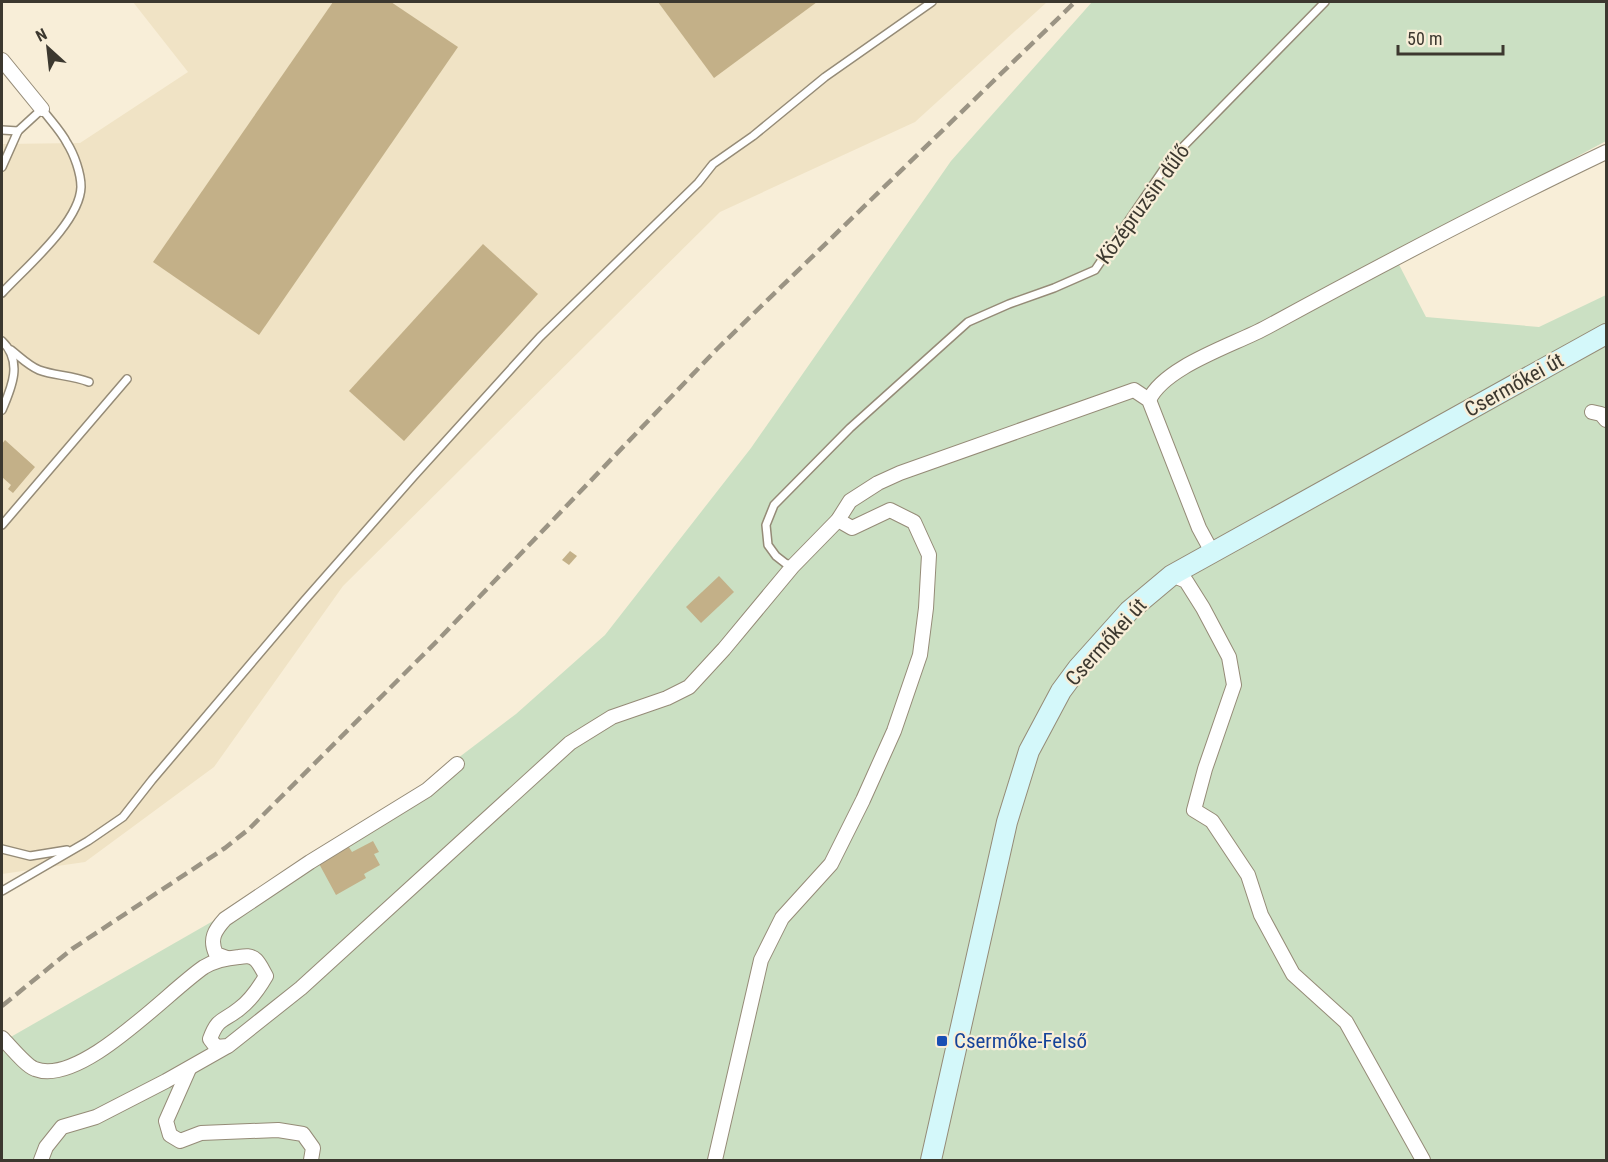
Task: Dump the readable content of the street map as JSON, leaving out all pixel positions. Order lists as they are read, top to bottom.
{
  "streets": {
    "main road": ["Csermőkei út"],
    "lane": ["Középruzsin dűlő"]
  },
  "places": {
    "transit": ["Csermőke-Felső"]
  },
  "scale_bar": "50 m",
  "north": "top left"
}
